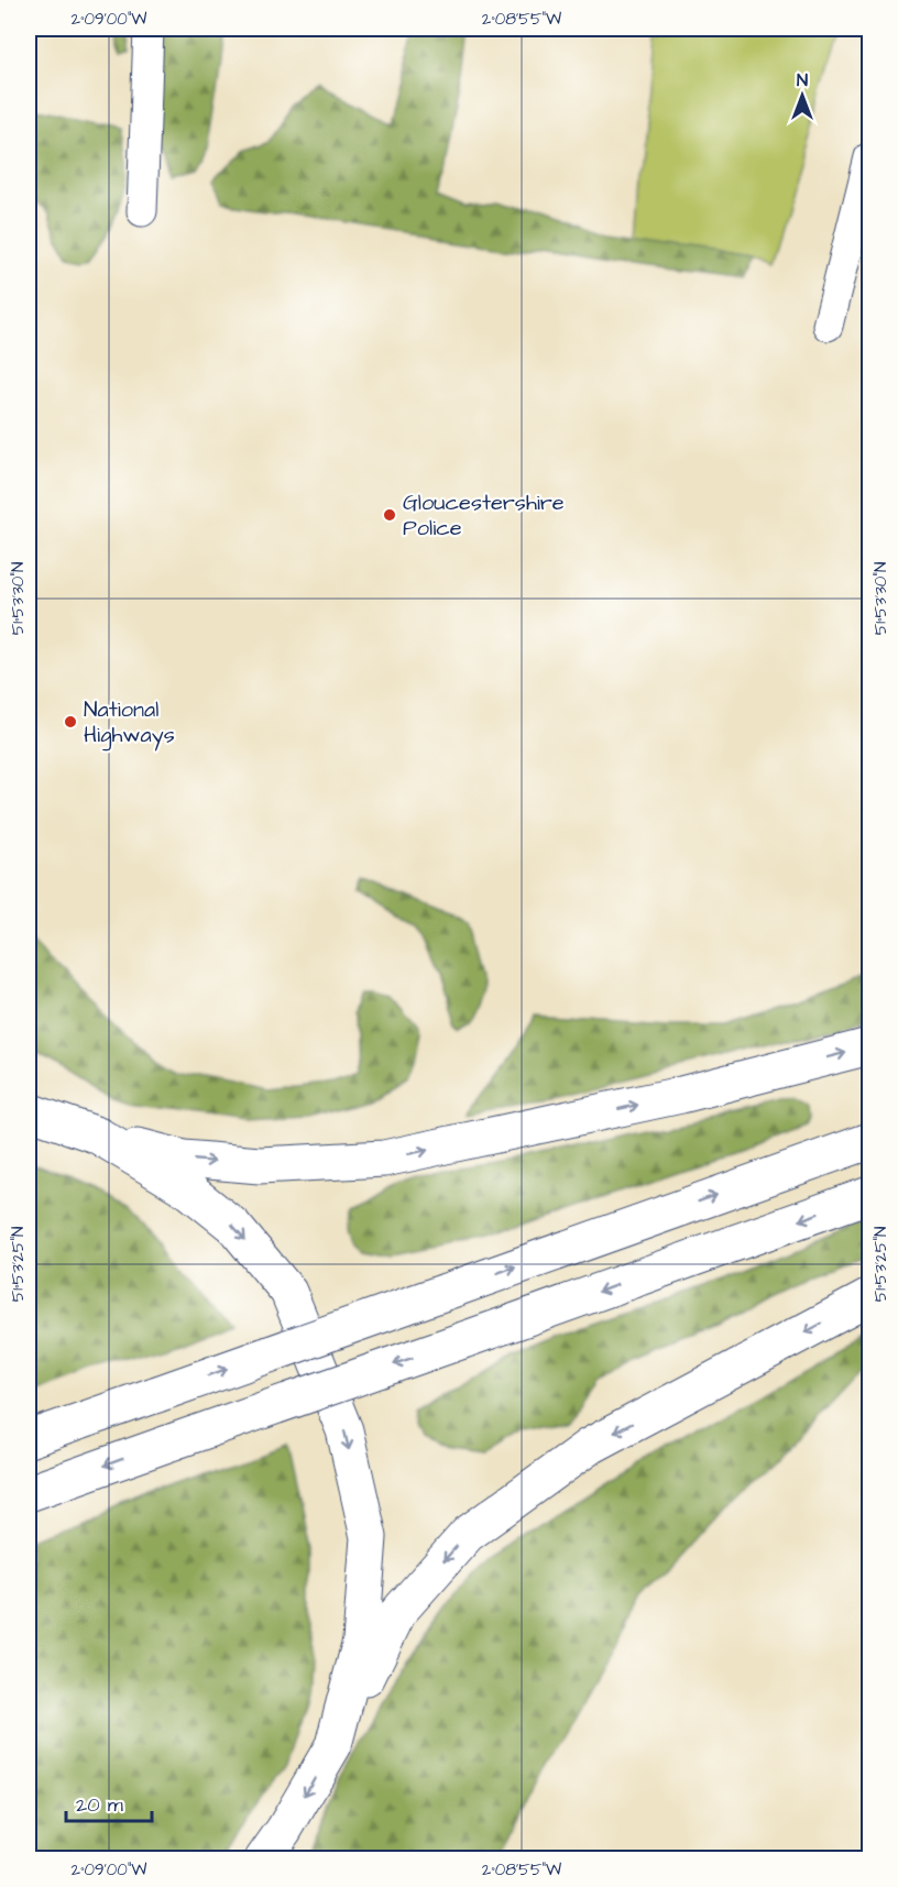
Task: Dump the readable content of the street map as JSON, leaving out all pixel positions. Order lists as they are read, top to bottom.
{
  "places": ["Gloucestershire Police", "National Highways"],
  "scale_bar": "20 m",
  "north": "top",
  "coordinates": [
    "2°09'00\"W",
    "2°08'55\"W",
    "51°53'30\"N",
    "51°53'25\"N"
  ]
}
